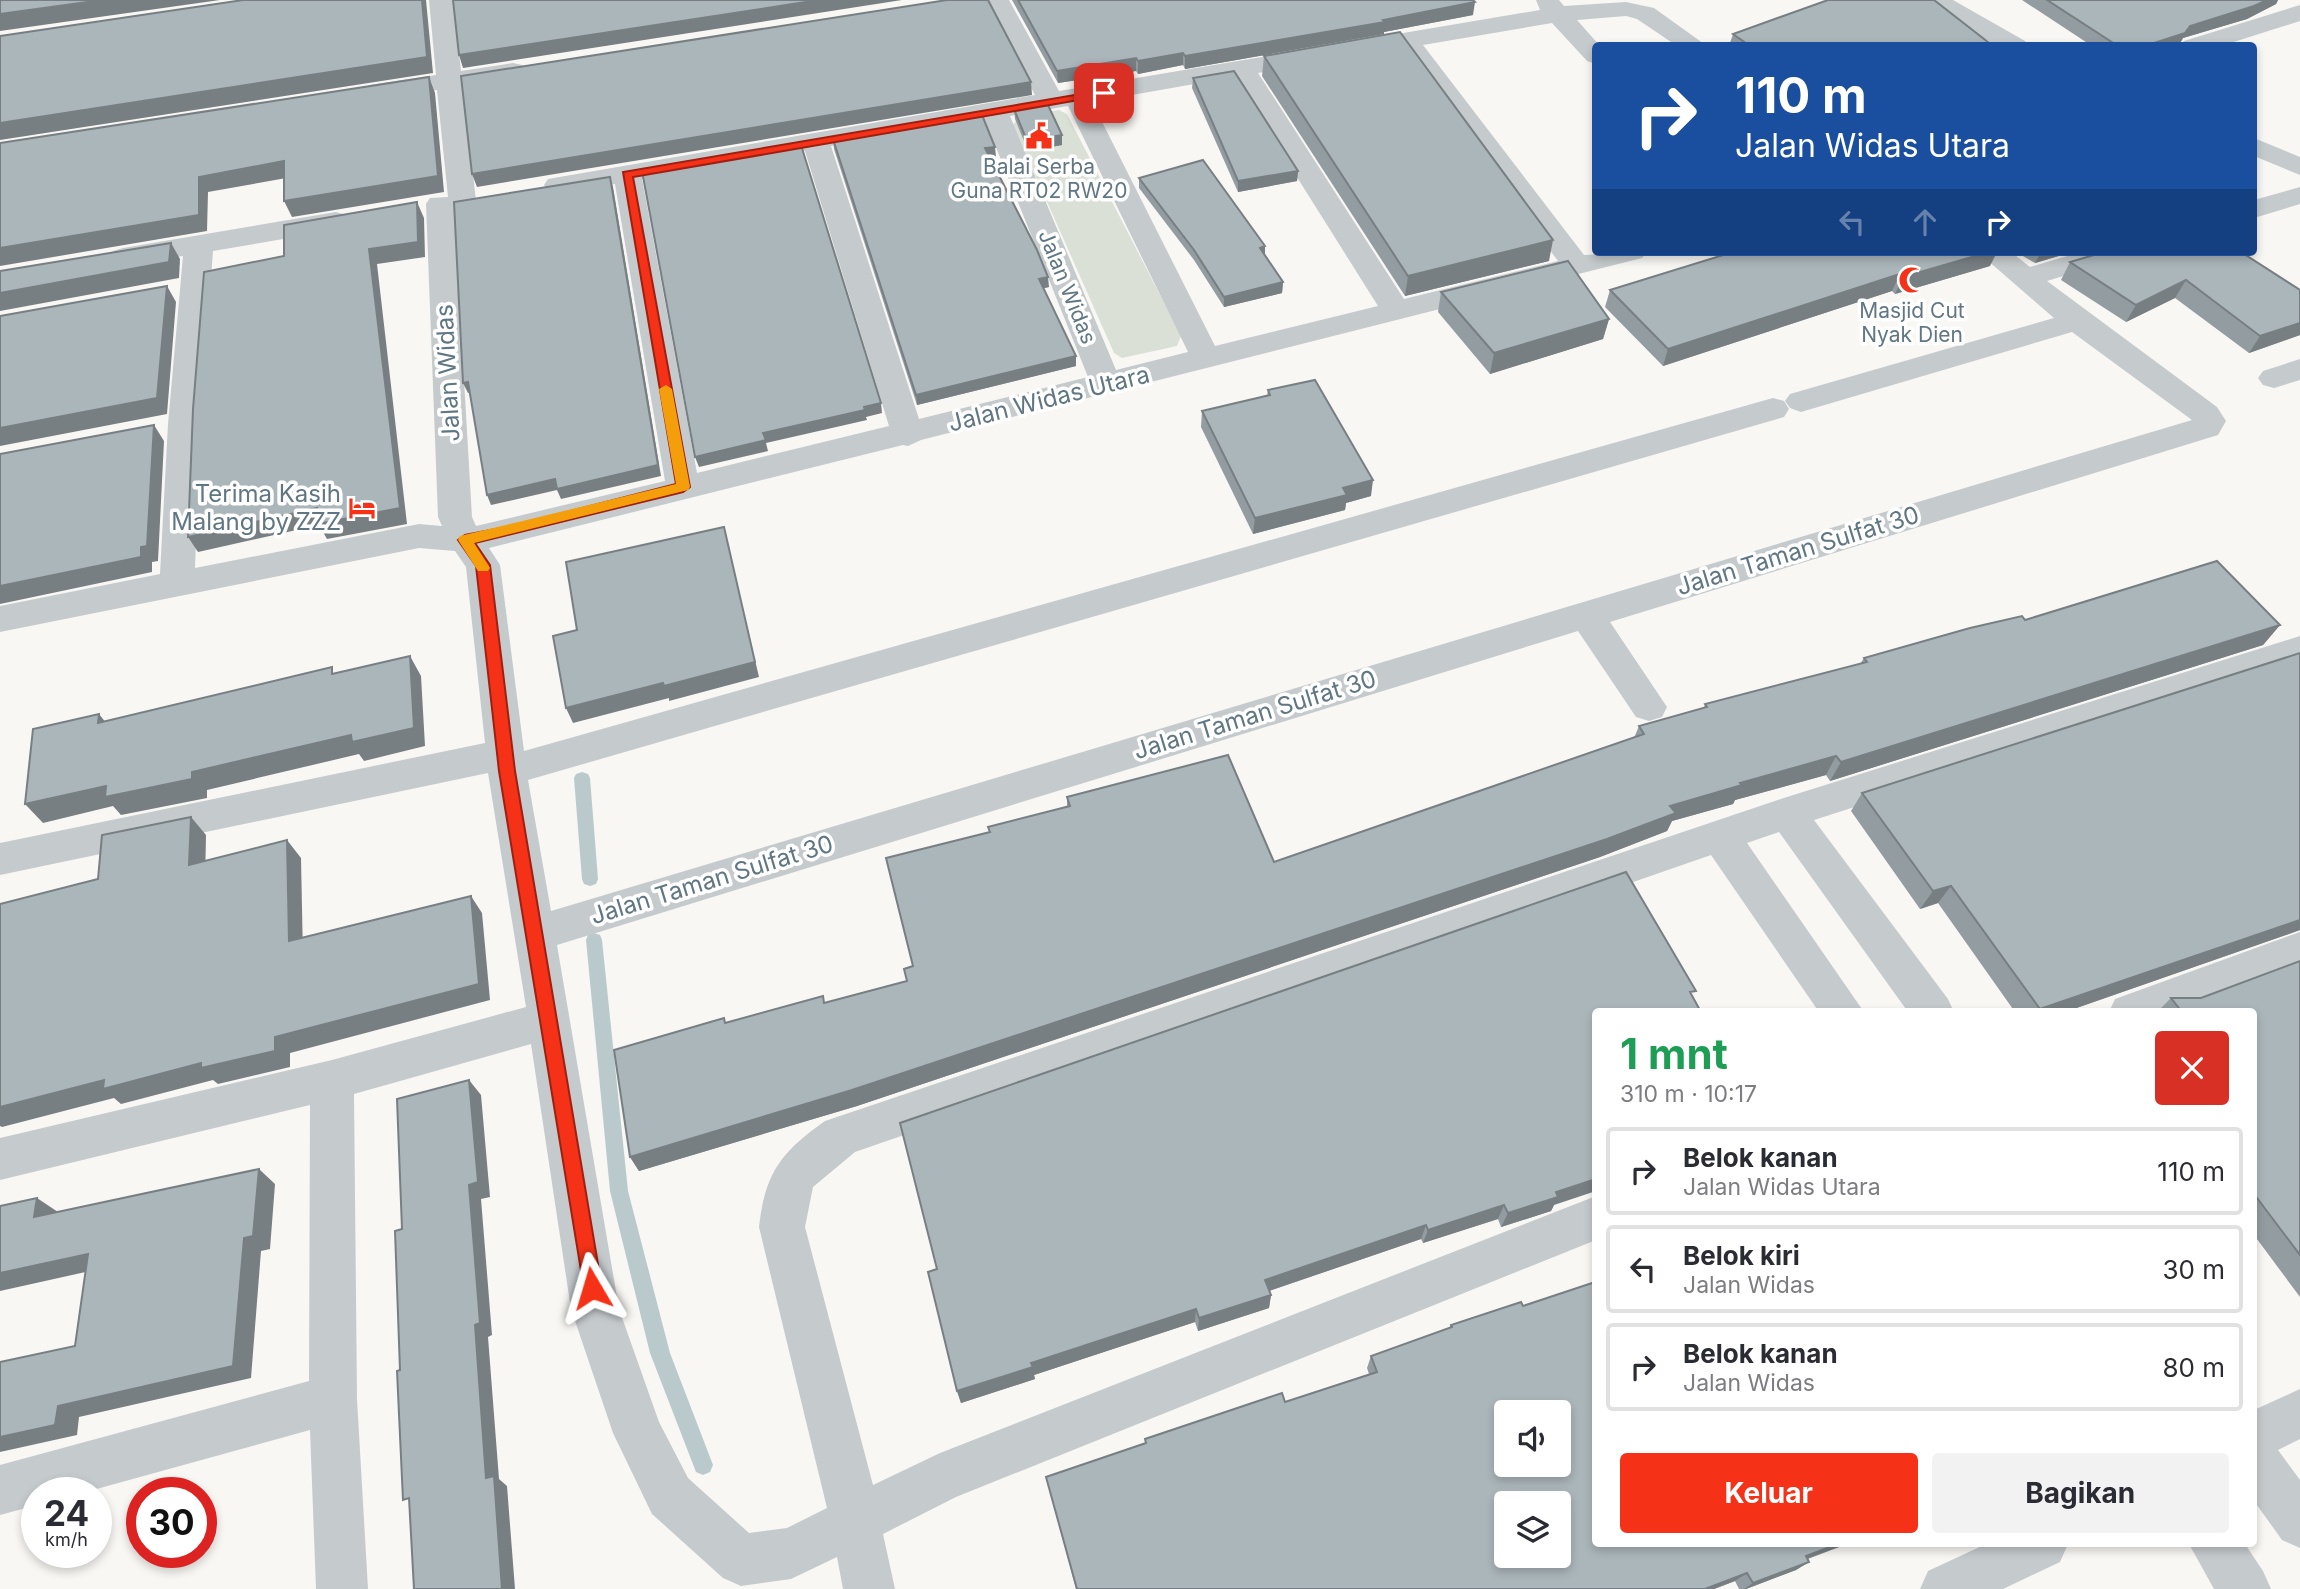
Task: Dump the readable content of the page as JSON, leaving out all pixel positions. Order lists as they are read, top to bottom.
{
  "streets": {
    "street": ["Jalan Widas", "Jalan Widas Utara", "Jalan Taman Sulfat 30"]
  },
  "crossings": [
    ["Jalan Widas", "Jalan Widas Utara"],
    ["Jalan Widas", "Jalan Taman Sulfat 30"]
  ],
  "places": {
    "public building": ["Balai Serba Guna RT02 RW20"],
    "mosque": ["Masjid Cut Nyak Dien"],
    "hotel": ["Terima Kasih Malang by ZZZ"]
  },
  "page": {
    "turn": ["110 m", "Jalan Widas Utara"],
    "heading": ["1 mnt", "310 m · 10:17"],
    "list": [
      {
        "name": "Belok kanan",
        "note": "Jalan Widas Utara",
        "value": "110 m"
      },
      {
        "name": "Belok kiri",
        "note": "Jalan Widas",
        "value": "30 m"
      },
      {
        "name": "Belok kanan",
        "note": "Jalan Widas",
        "value": "80 m"
      }
    ],
    "buttons": ["Keluar", "Bagikan"],
    "speed": "24 km/h",
    "limit": "30"
  }
}
